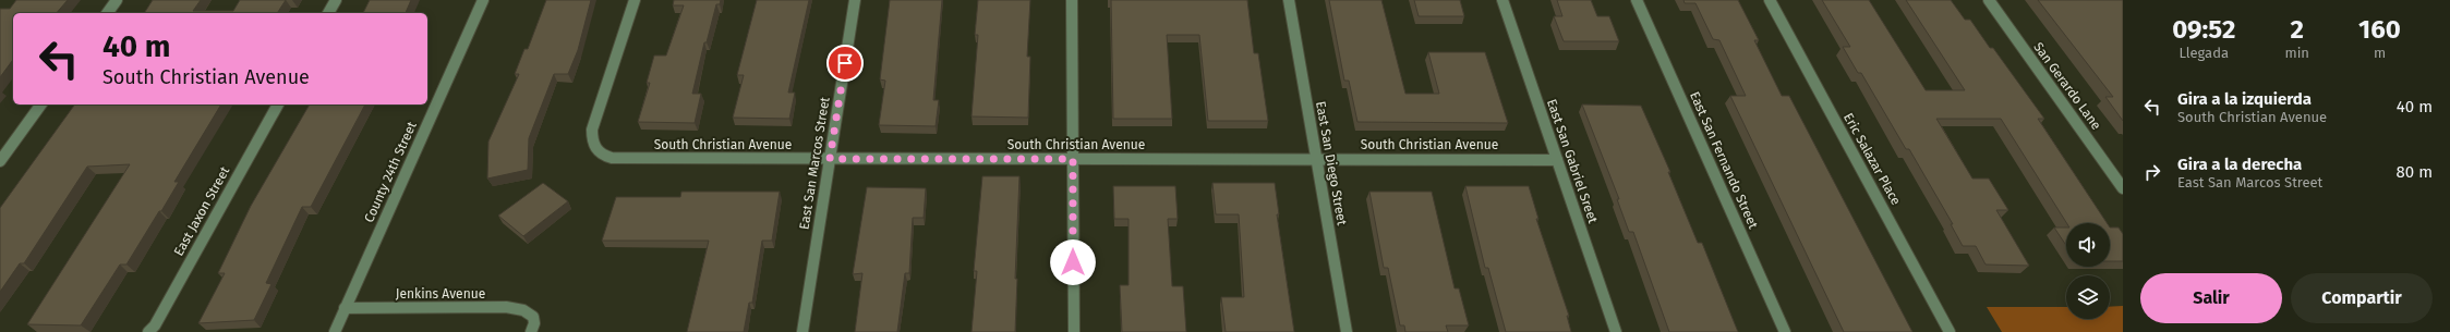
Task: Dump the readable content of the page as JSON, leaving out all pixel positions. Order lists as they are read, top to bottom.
{
  "streets": {
    "street": [
      "San Gerardo Lane",
      "South Christian Avenue",
      "Eric Salazar Place",
      "East San Fernando Street",
      "East San Gabriel Sreet",
      "East San Marcos Street",
      "East San Diego Street",
      "County 24th Street",
      "East Jaxon Street",
      "Jenkins Avenue"
    ]
  },
  "crossings": [
    ["South Christian Avenue", "East San Gabriel Sreet"],
    ["South Christian Avenue", "East San Marcos Street"],
    ["South Christian Avenue", "East San Diego Street"],
    ["County 24th Street", "Jenkins Avenue"]
  ],
  "page": {
    "eta": [
      "09:52",
      "Llegada",
      "2",
      "min",
      "160",
      "m"
    ],
    "turn": ["40 m", "South Christian Avenue"],
    "list": [
      {
        "name": "Gira a la izquierda",
        "note": "South Christian Avenue",
        "value": "40 m"
      },
      {
        "name": "Gira a la derecha",
        "note": "East San Marcos Street",
        "value": "80 m"
      }
    ],
    "buttons": ["Salir", "Compartir"]
  }
}
